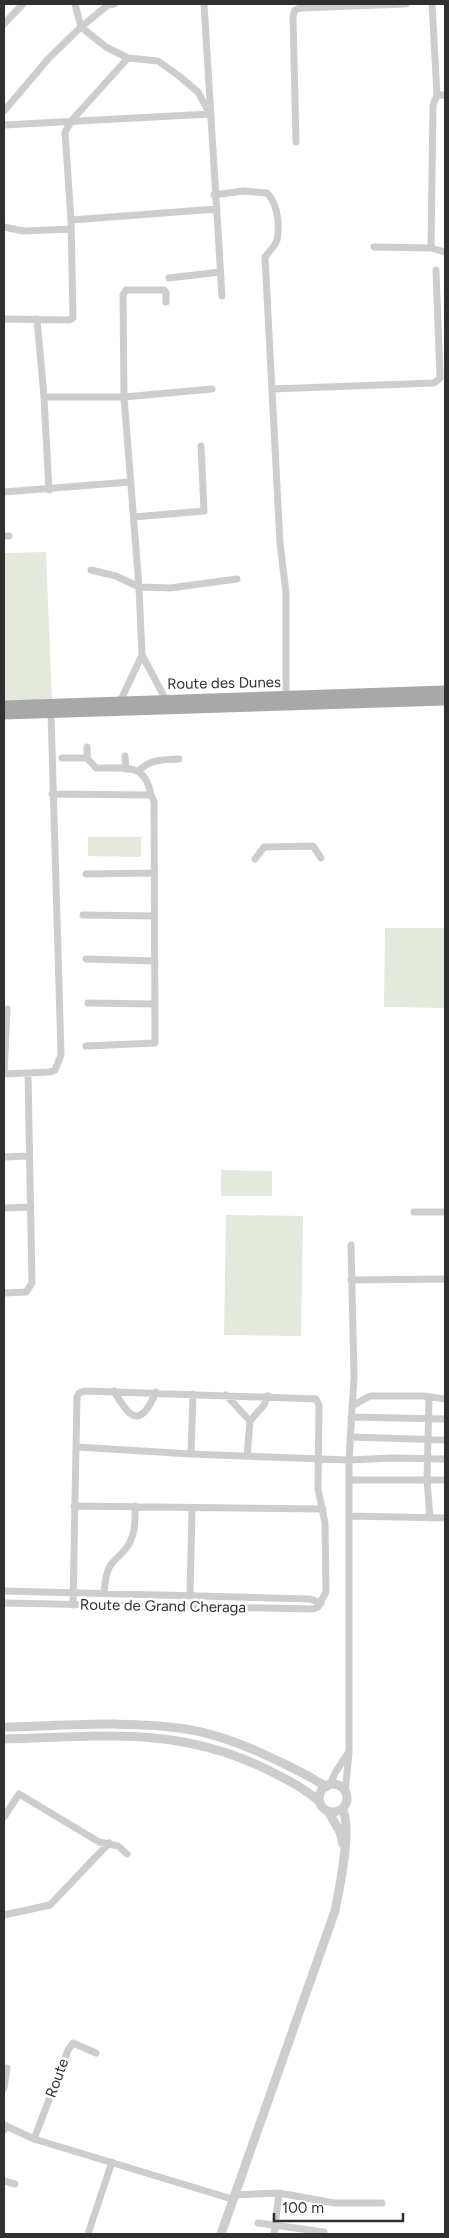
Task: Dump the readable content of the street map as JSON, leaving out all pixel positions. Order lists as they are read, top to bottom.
{
  "streets": {
    "main road": ["Route des Dunes"],
    "street": ["Route de Grand Cheraga", "Route"]
  },
  "scale_bar": "100 m"
}
